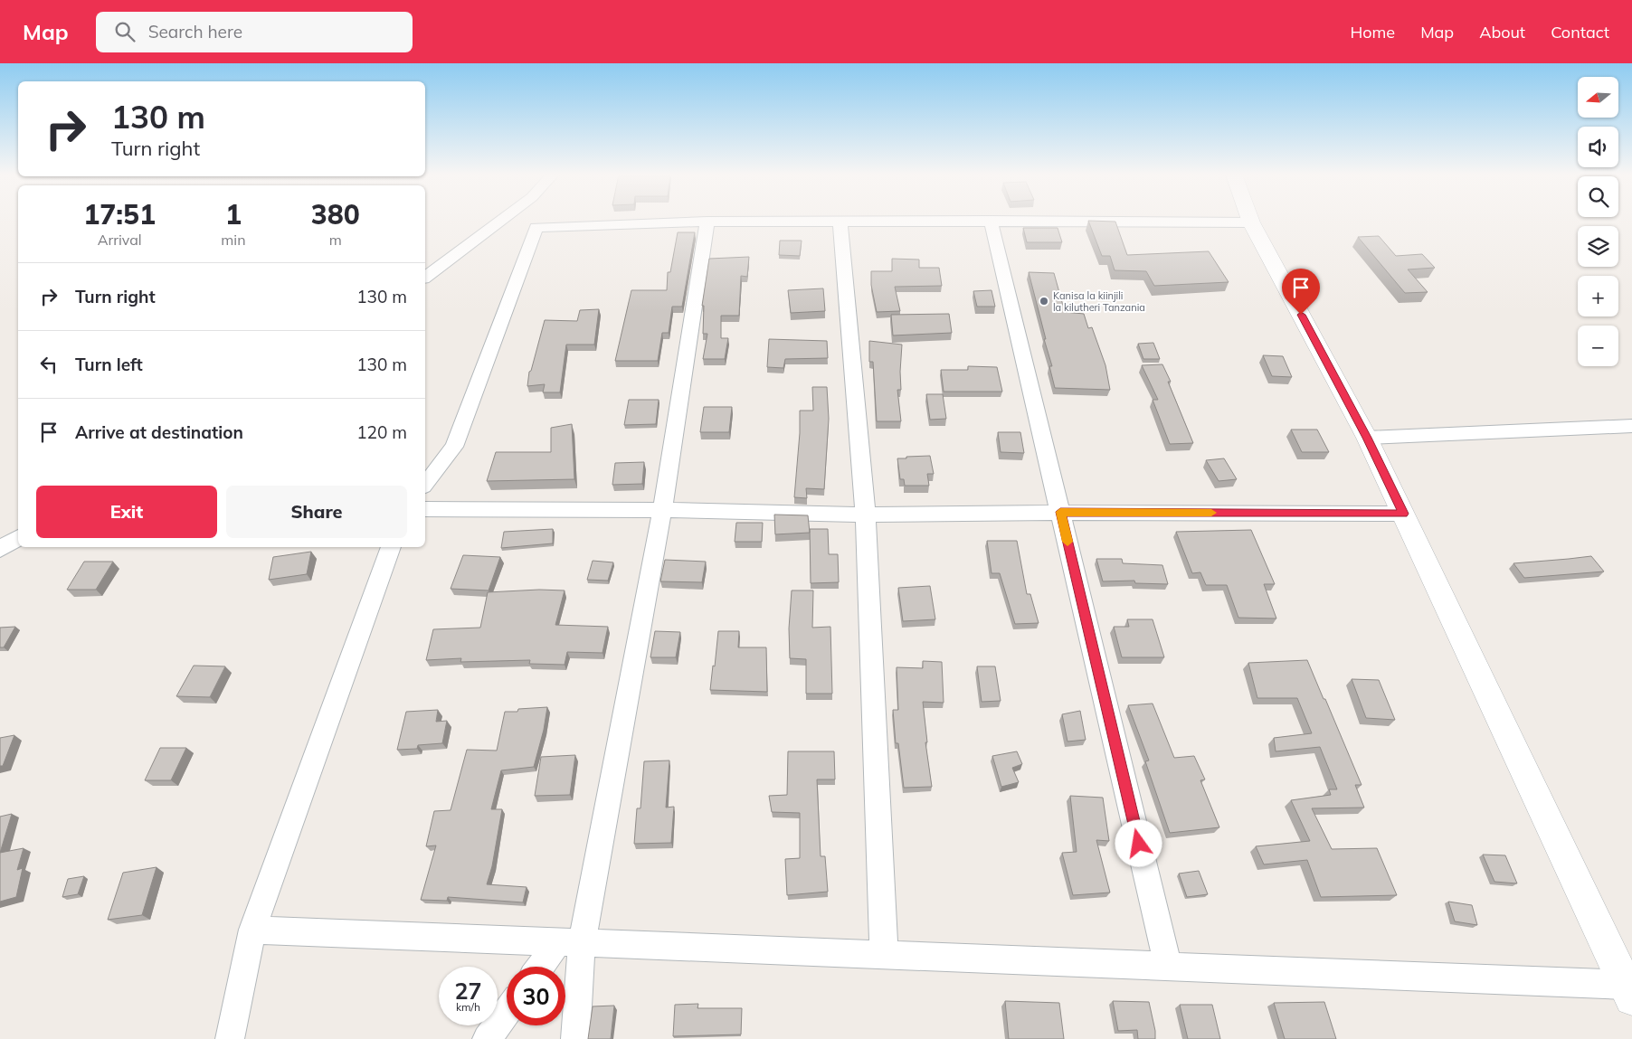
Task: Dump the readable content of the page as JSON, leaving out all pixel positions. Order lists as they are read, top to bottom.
{
  "places": ["Kanisa la kiinjili la kilutheri Tanzania"],
  "north": "left",
  "page": {
    "header": "Map",
    "search": "Search here",
    "nav": [
      "Home",
      "Map",
      "About",
      "Contact"
    ],
    "map_buttons": ["+", "−"],
    "turn": ["130 m", "Turn right"],
    "eta": [
      "17:51",
      "Arrival",
      "1",
      "min",
      "380",
      "m"
    ],
    "list": [
      {
        "name": "Turn right",
        "value": "130 m"
      },
      {
        "name": "Turn left",
        "value": "130 m"
      },
      {
        "name": "Arrive at destination",
        "value": "120 m"
      }
    ],
    "buttons": ["Exit", "Share"],
    "speed": "27 km/h",
    "limit": "30"
  }
}
